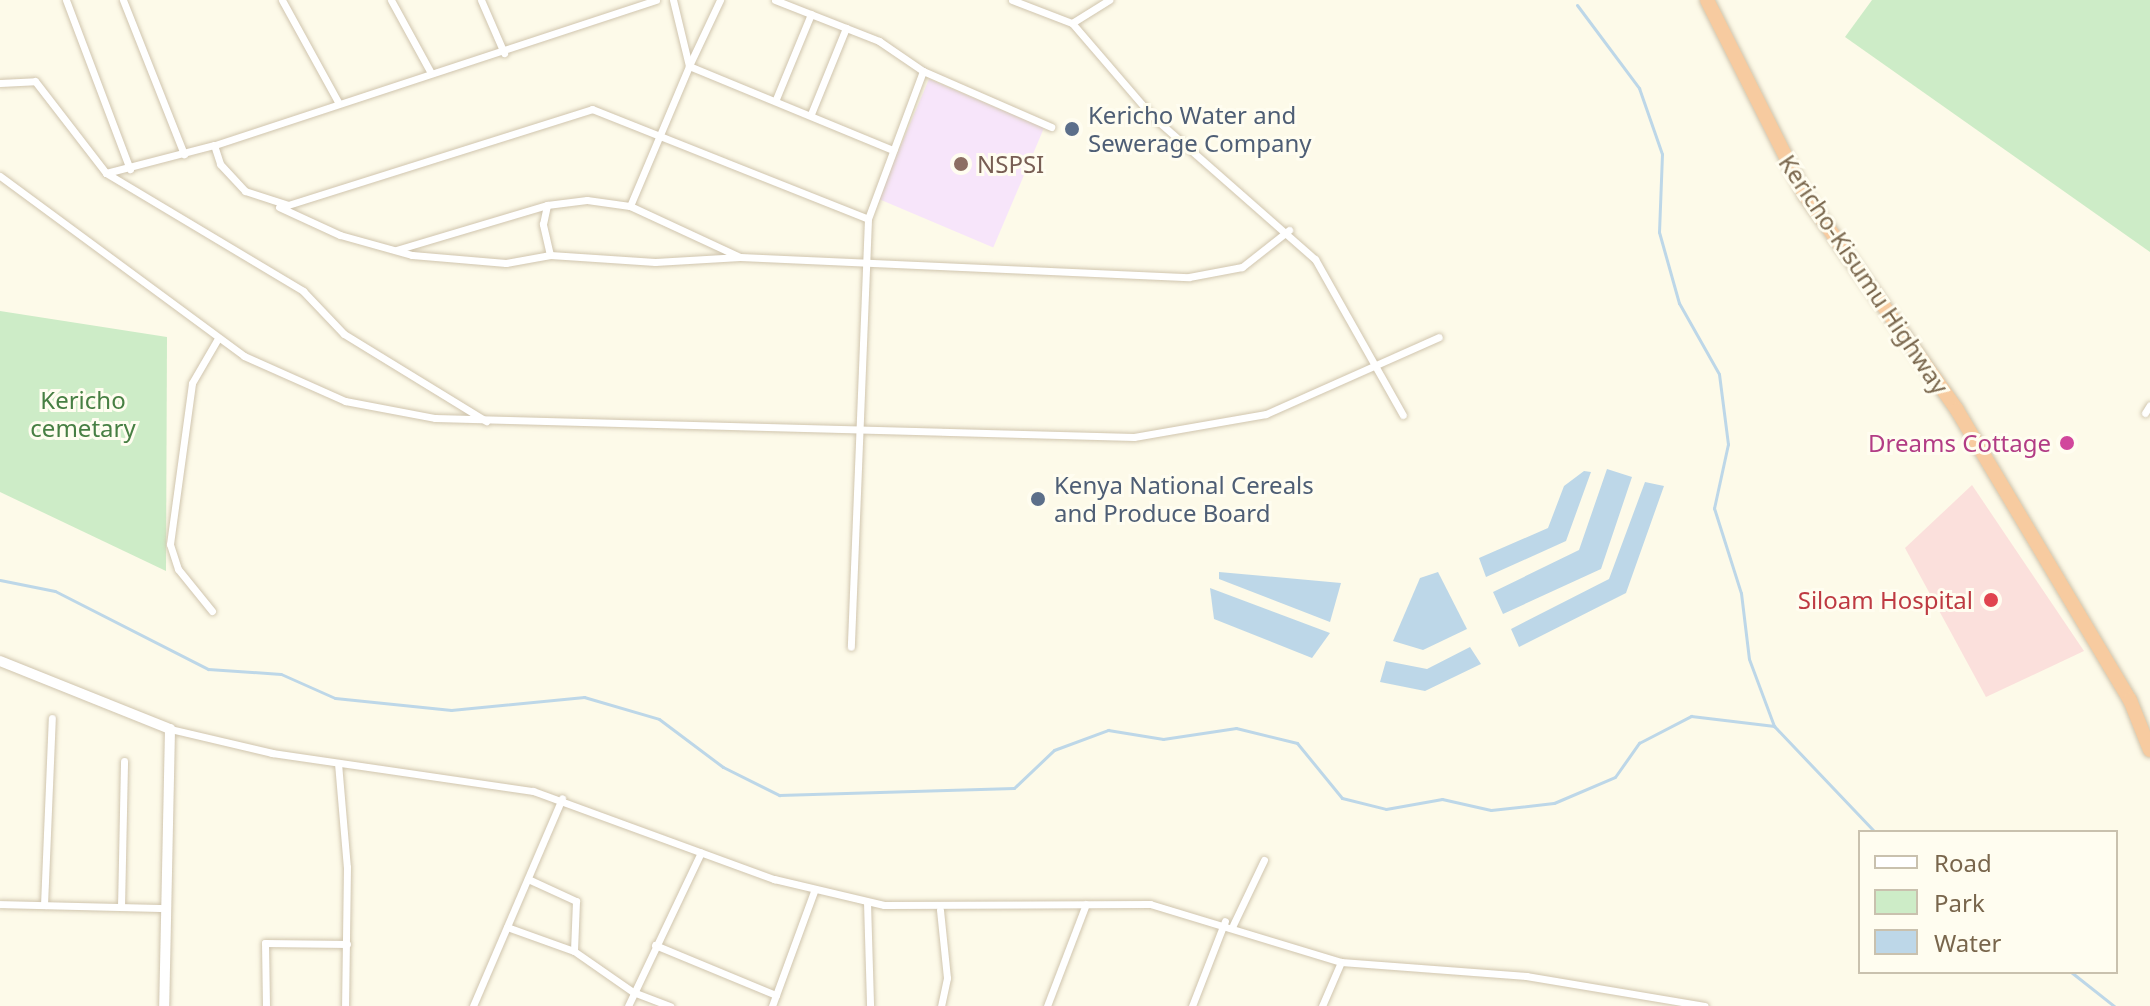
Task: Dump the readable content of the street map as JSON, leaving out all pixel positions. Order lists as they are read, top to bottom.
{
  "streets": {
    "highway": ["Kericho-Kisumu Highway"]
  },
  "parks": ["Kericho cemetary"],
  "places": [
    "Kericho Water and Sewerage Company",
    "NSPSI",
    "Dreams Cottage",
    "Kenya National Cereals and Produce Board",
    "Siloam Hospital"
  ],
  "legend": ["Road", "Park", "Water"]
}
